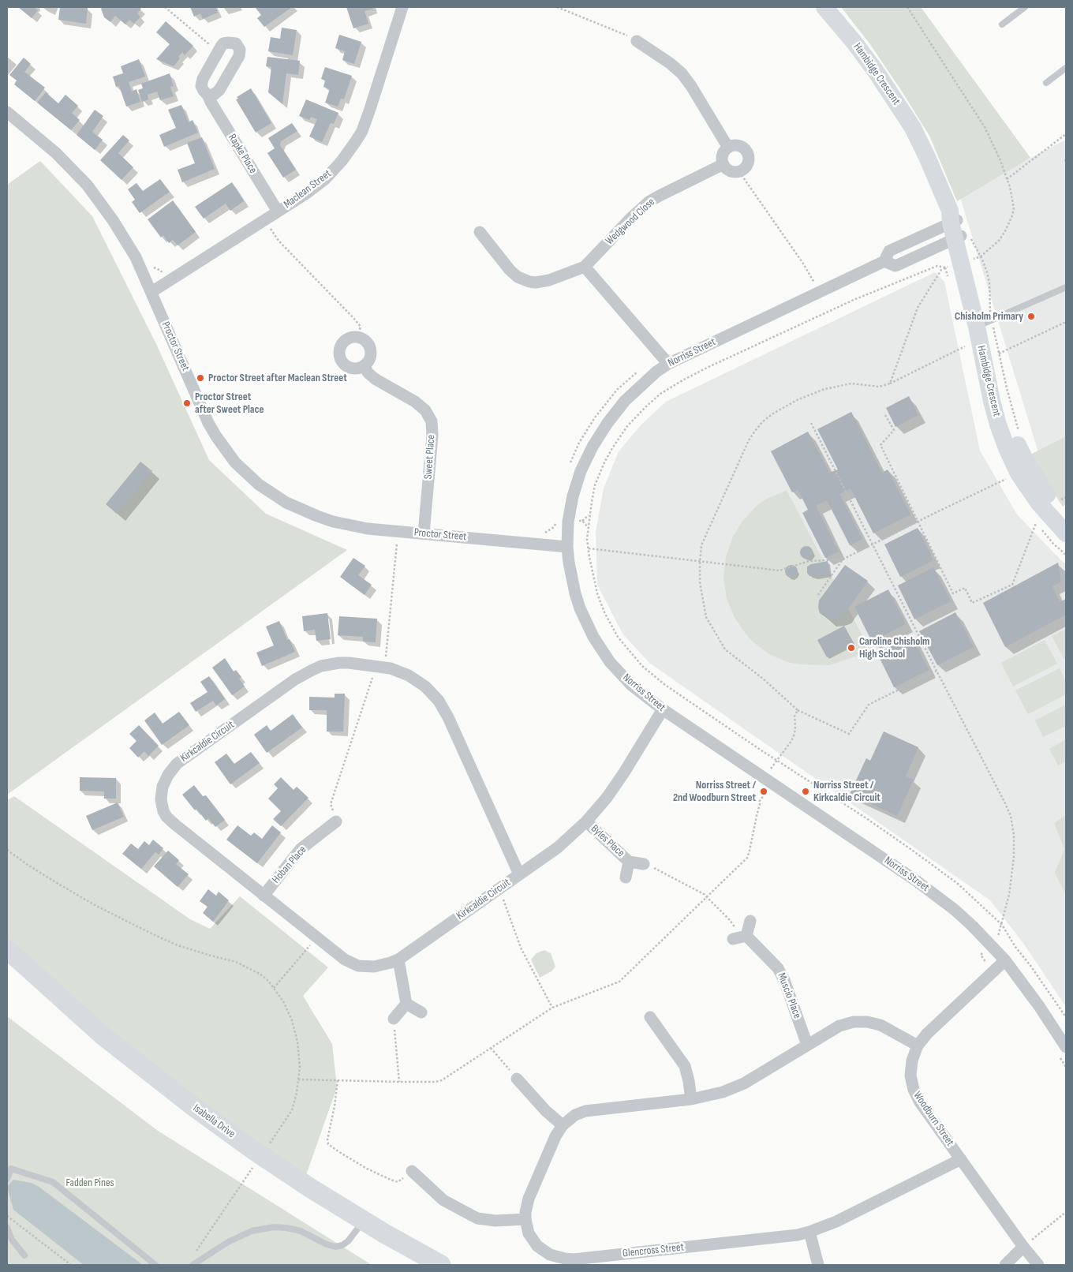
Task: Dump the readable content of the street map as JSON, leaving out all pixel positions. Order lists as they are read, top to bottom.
{
  "streets": {
    "main road": ["Isabella Drive"],
    "street": [
      "Hambidge Crescent",
      "Rapke Place",
      "Maclean Street",
      "Wedgwood Close",
      "Proctor Street",
      "Norriss Street",
      "Sweet Place",
      "Kirkcaldie Circuit",
      "Byles Place",
      "Hoban Place",
      "Muscio Place",
      "Woodburn Street",
      "Glencross Street"
    ]
  },
  "crossings": [
    ["Hambidge Crescent", "Norriss Street"],
    ["Rapke Place", "Maclean Street"],
    ["Maclean Street", "Proctor Street"],
    ["Proctor Street", "Norriss Street"],
    ["Proctor Street", "Sweet Place"],
    ["Norriss Street", "Kirkcaldie Circuit"],
    ["Norriss Street", "Woodburn Street"],
    ["Kirkcaldie Circuit", "Byles Place"],
    ["Kirkcaldie Circuit", "Hoban Place"],
    ["Muscio Place", "Glencross Street"],
    ["Woodburn Street", "Glencross Street"]
  ],
  "parks": ["Fadden Pines"],
  "places": [
    "Chisholm Primary",
    "Proctor Street after Maclean Street",
    "Proctor Street after Sweet Place",
    "Caroline Chisholm High School",
    "Norriss Street / 2nd Woodburn Street",
    "Norriss Street / Kirkcaldie Circuit"
  ]
}
